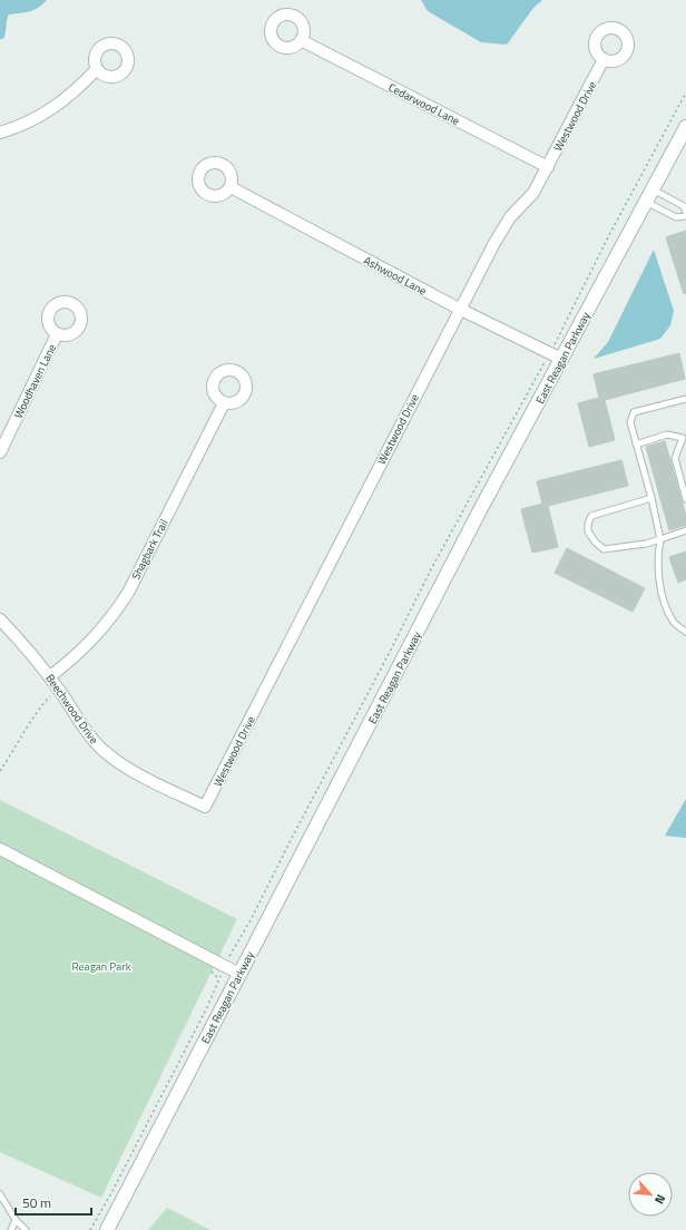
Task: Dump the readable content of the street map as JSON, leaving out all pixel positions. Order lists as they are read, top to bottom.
{
  "streets": {
    "street": [
      "Cedarwood Lane",
      "Westwood Drive",
      "Ashwood Lane",
      "East Reagan Parkway",
      "Woodhaven Lane",
      "Shagbark Trail",
      "Beechwood Drive"
    ]
  },
  "crossings": [
    ["Cedarwood Lane", "Westwood Drive"],
    ["Westwood Drive", "Ashwood Lane"],
    ["Westwood Drive", "Beechwood Drive"],
    ["Ashwood Lane", "East Reagan Parkway"],
    ["Shagbark Trail", "Beechwood Drive"]
  ],
  "parks": ["Reagan Park"],
  "scale_bar": "50 m",
  "north": "bottom right"
}
